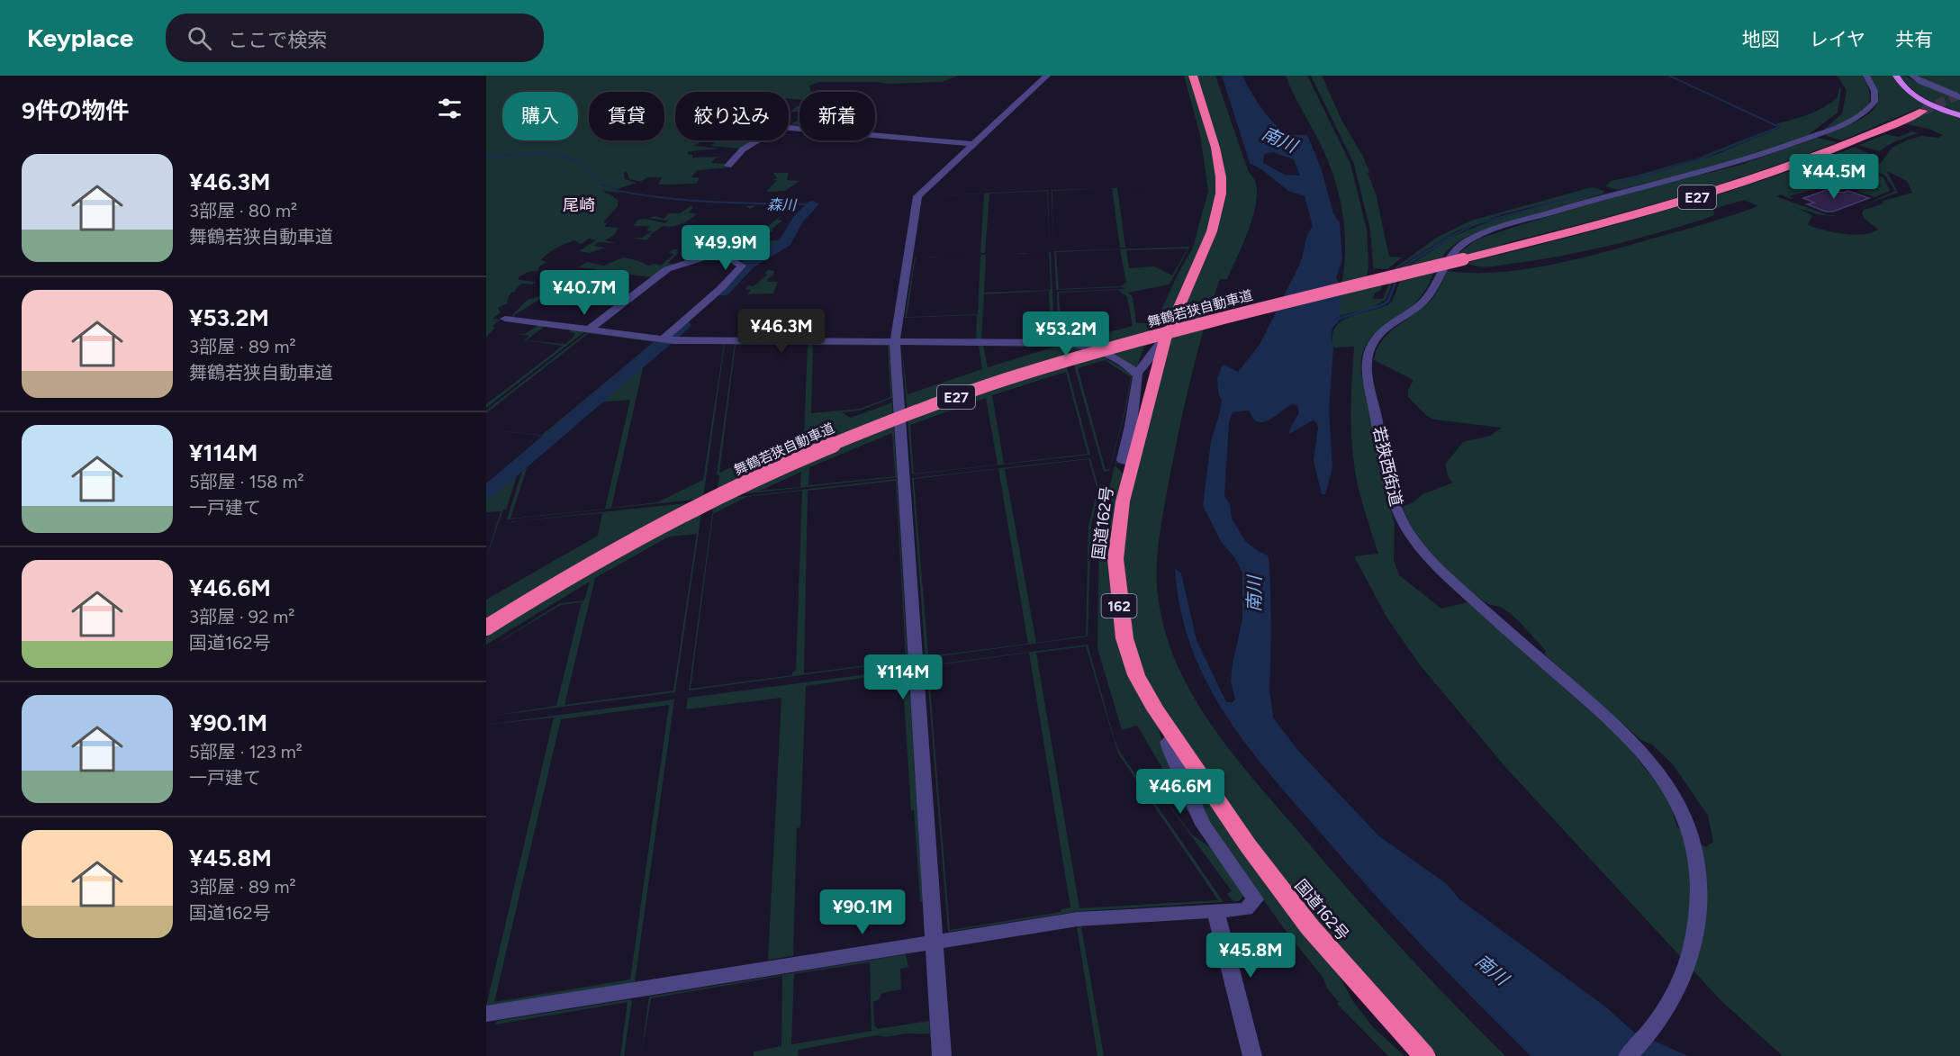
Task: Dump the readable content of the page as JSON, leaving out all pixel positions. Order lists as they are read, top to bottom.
{
  "streets": {
    "highway": [
      "E27",
      "舞鶴若狭自動車道",
      "国道162号",
      "162"
    ],
    "street": ["若狭西街道"]
  },
  "districts": ["尾崎"],
  "water": ["南川", "森川"],
  "page": {
    "header": "Keyplace",
    "search": "ここで検索",
    "nav": ["地図", "レイヤ", "共有"],
    "heading": "9件の物件",
    "chip": [
      "購入",
      "賃貸",
      "絞り込み",
      "新着"
    ],
    "list": [
      {
        "name": "¥46.3M",
        "note": "3部屋 · 80 m² · 舞鶴若狭自動車道"
      },
      {
        "name": "¥53.2M",
        "note": "3部屋 · 89 m² · 舞鶴若狭自動車道"
      },
      {
        "name": "¥114M",
        "note": "5部屋 · 158 m² · 一戸建て"
      },
      {
        "name": "¥46.6M",
        "note": "3部屋 · 92 m² · 国道162号"
      },
      {
        "name": "¥90.1M",
        "note": "5部屋 · 123 m² · 一戸建て"
      },
      {
        "name": "¥45.8M",
        "note": "3部屋 · 89 m² · 国道162号"
      }
    ],
    "price": [
      "¥44.5M",
      "¥49.9M",
      "¥40.7M",
      "¥46.3M",
      "¥53.2M",
      "¥114M",
      "¥46.6M",
      "¥90.1M",
      "¥45.8M"
    ]
  }
}
